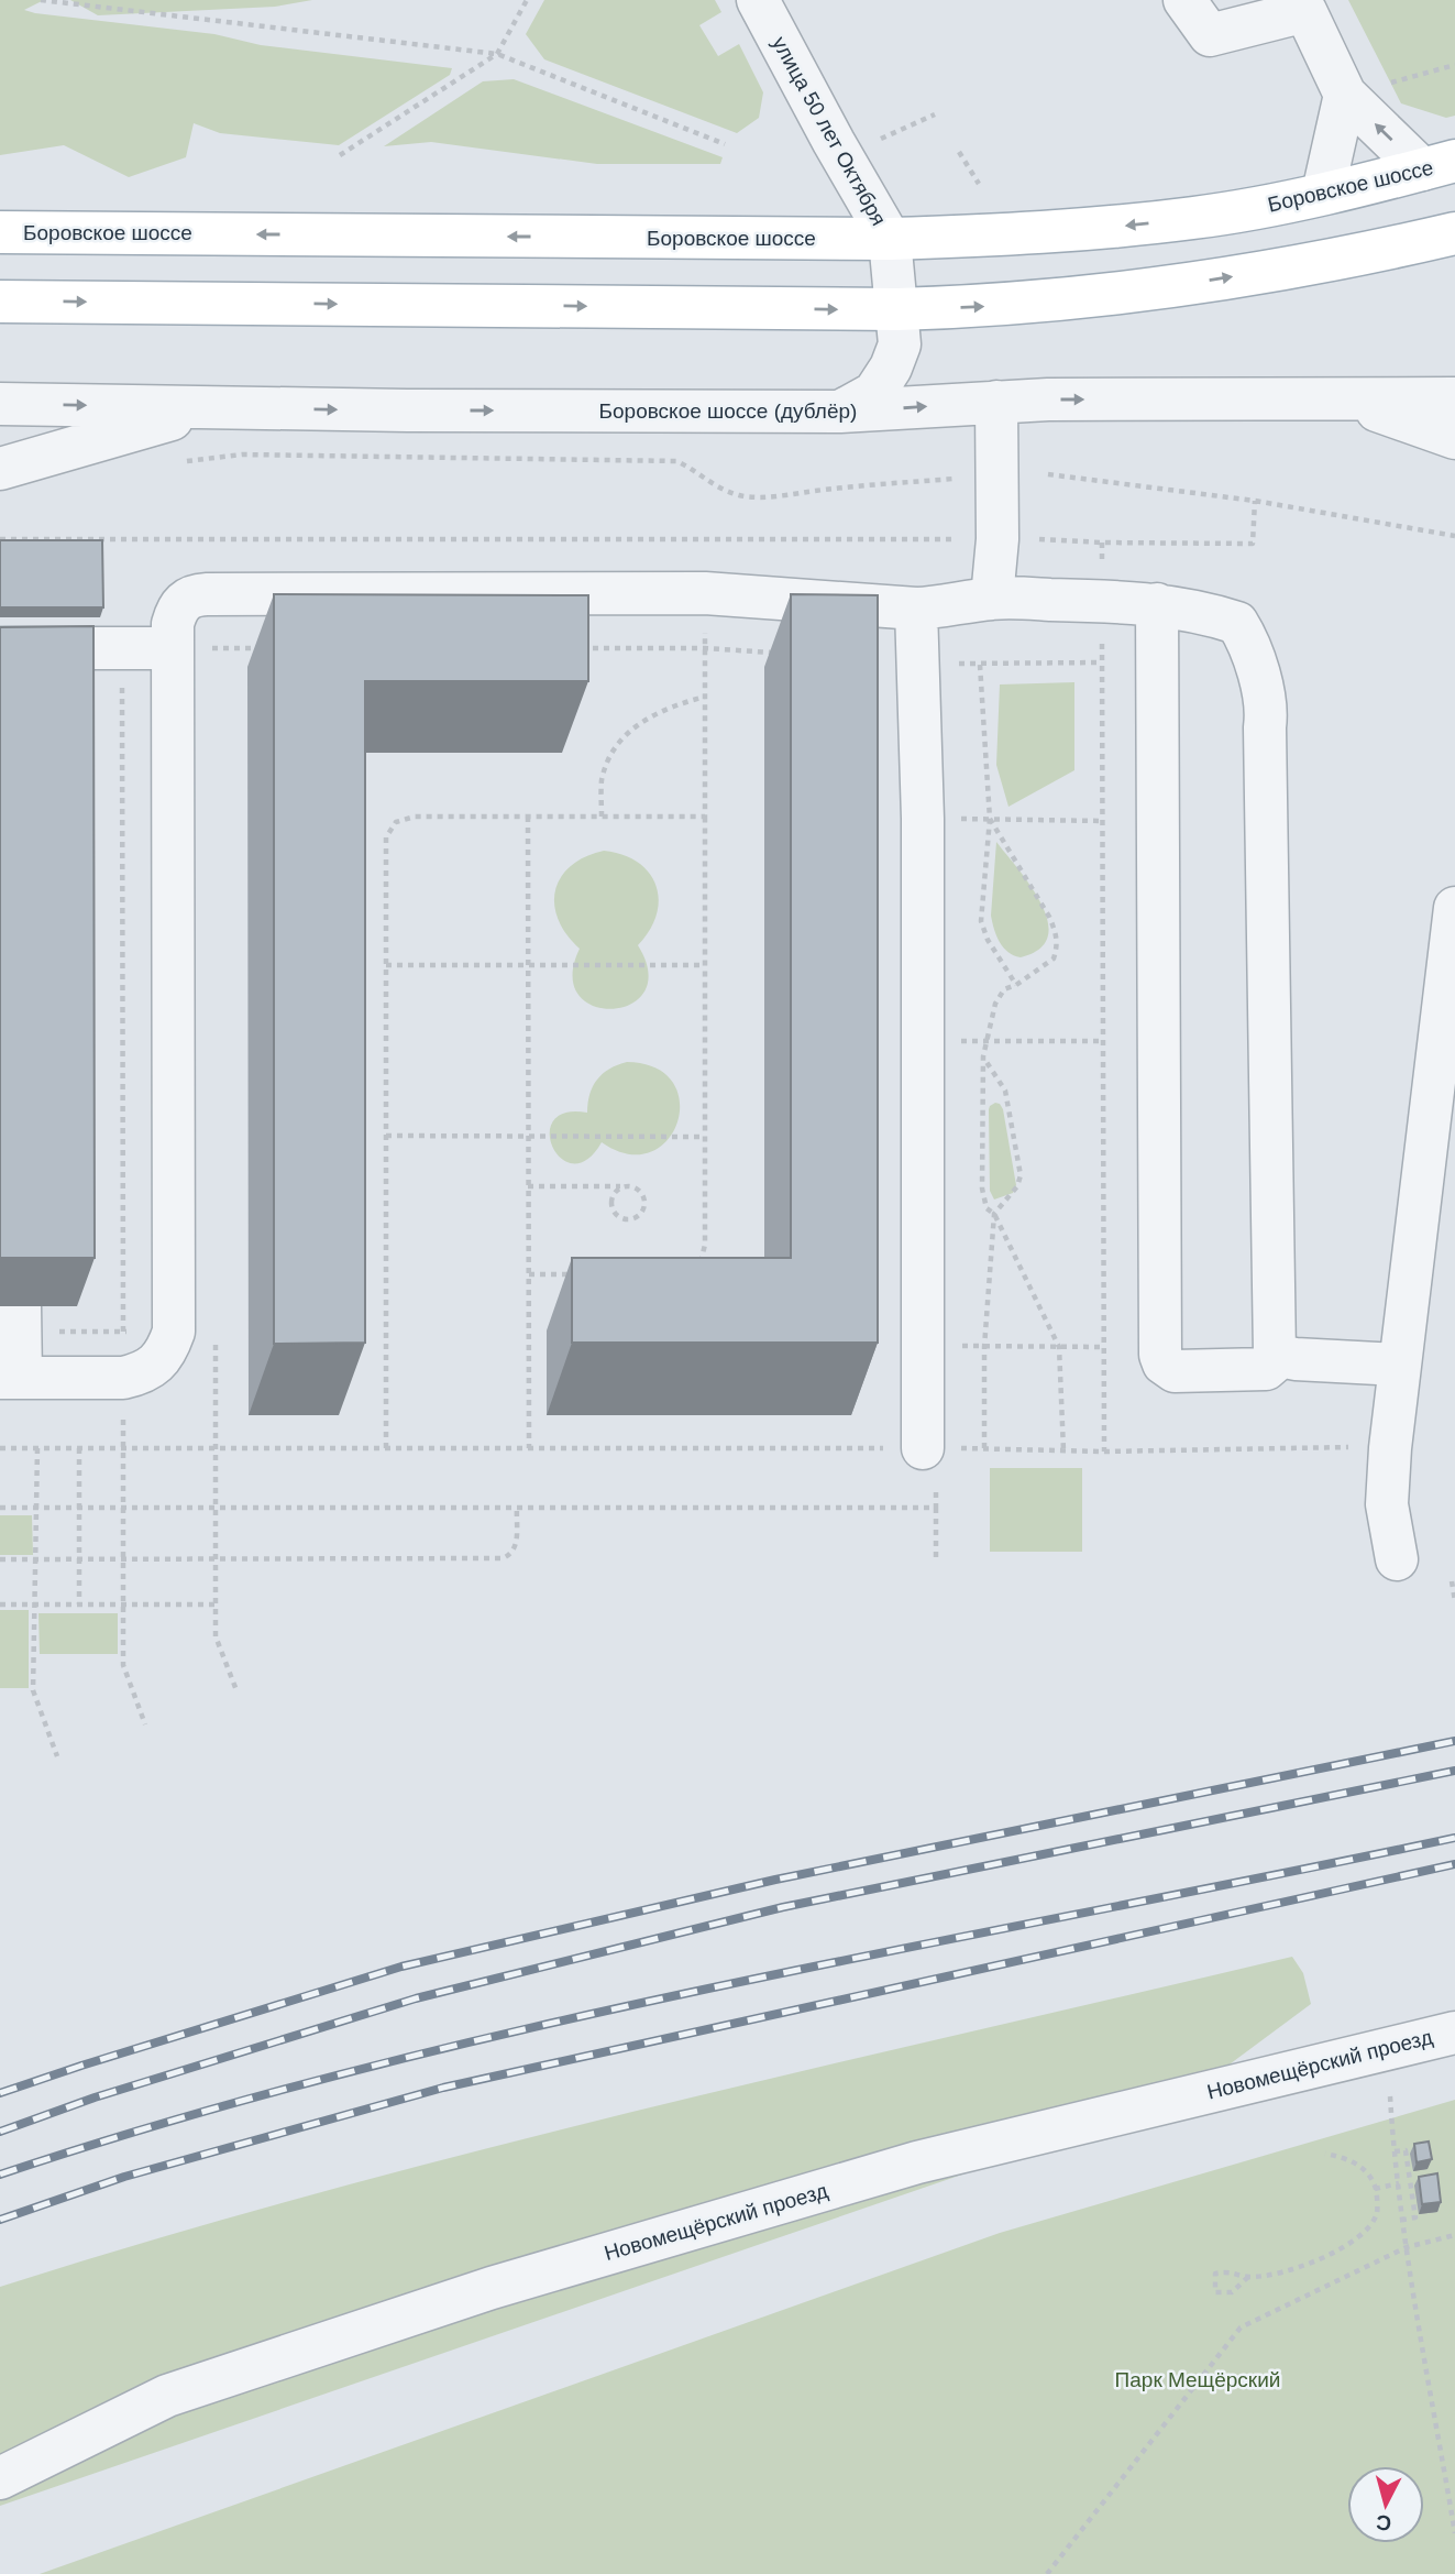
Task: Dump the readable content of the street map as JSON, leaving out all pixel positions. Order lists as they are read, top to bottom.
{
  "streets": {
    "main road": ["Боровское шоссе"],
    "street": ["улица 50 лет Октября", "Боровское шоссе (дублёр)", "Новомещёрский проезд"]
  },
  "crossings": [
    ["улица 50 лет Октября", "Боровское шоссе"],
    ["улица 50 лет Октября", "Боровское шоссе (дублёр)"]
  ],
  "parks": ["Парк Мещёрский"],
  "north": "bottom"
}
